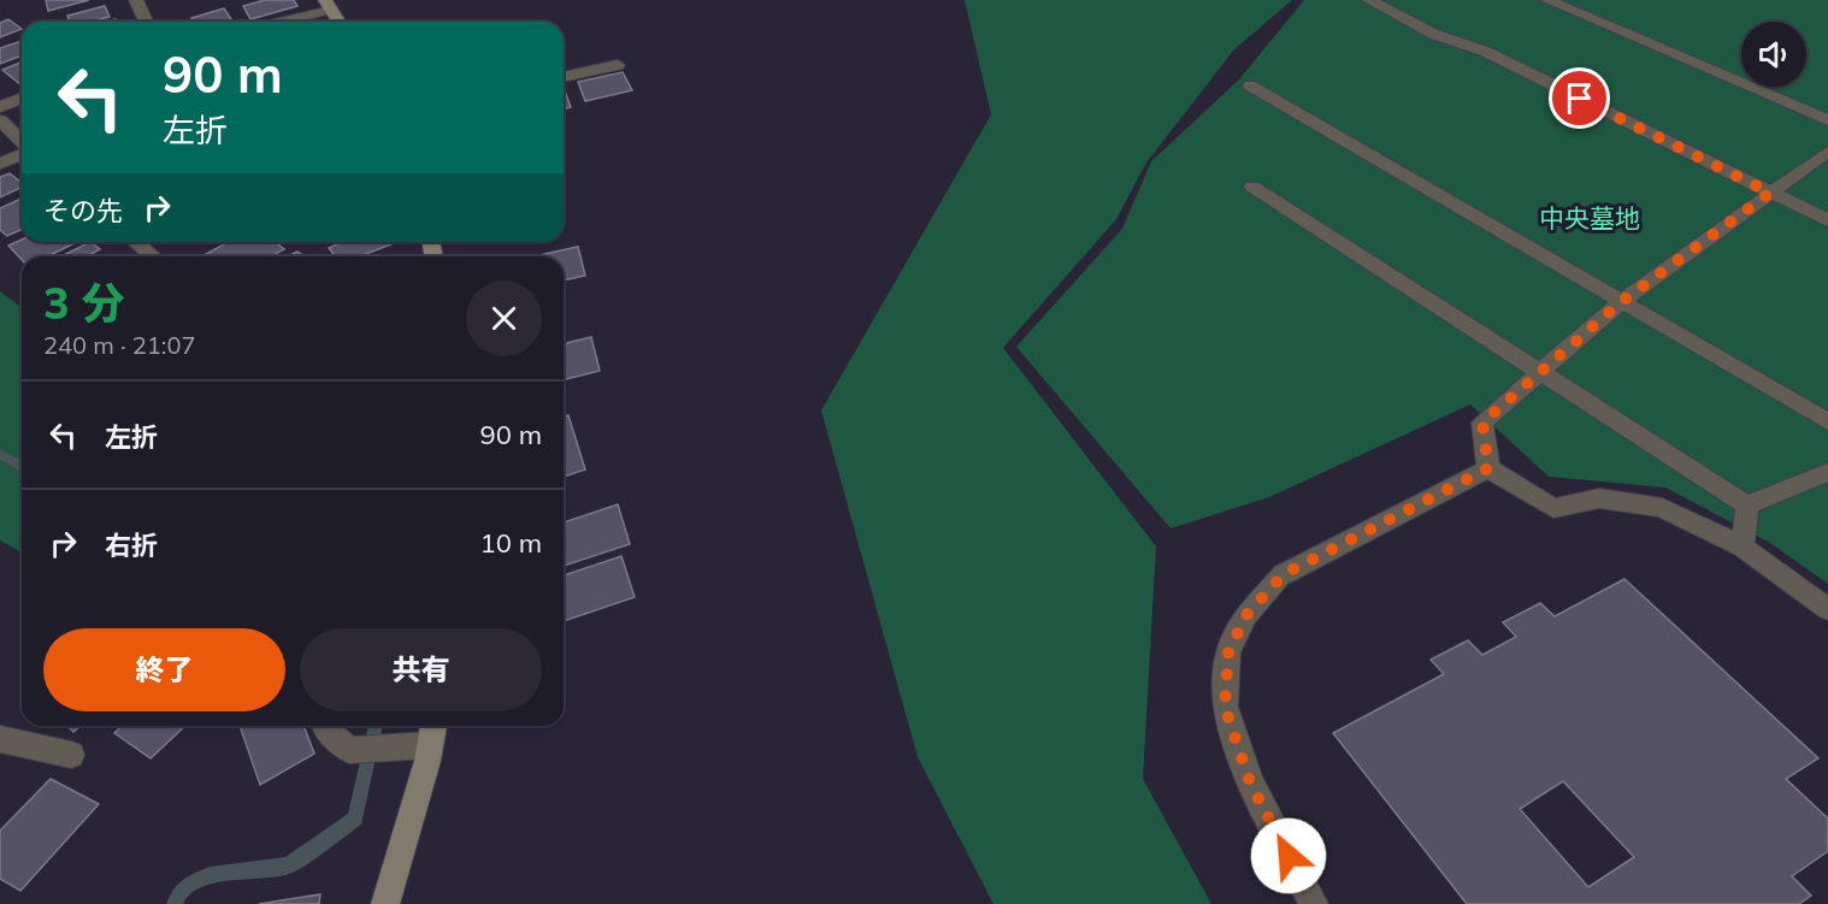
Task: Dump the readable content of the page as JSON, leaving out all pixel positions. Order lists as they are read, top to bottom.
{
  "parks": ["中央墓地"],
  "page": {
    "turn": ["90 m", "左折"],
    "then": "その先",
    "heading": ["3 分", "240 m · 21:07"],
    "list": [
      {
        "name": "左折",
        "value": "90 m"
      },
      {
        "name": "右折",
        "value": "10 m"
      }
    ],
    "buttons": ["終了", "共有"]
  }
}
